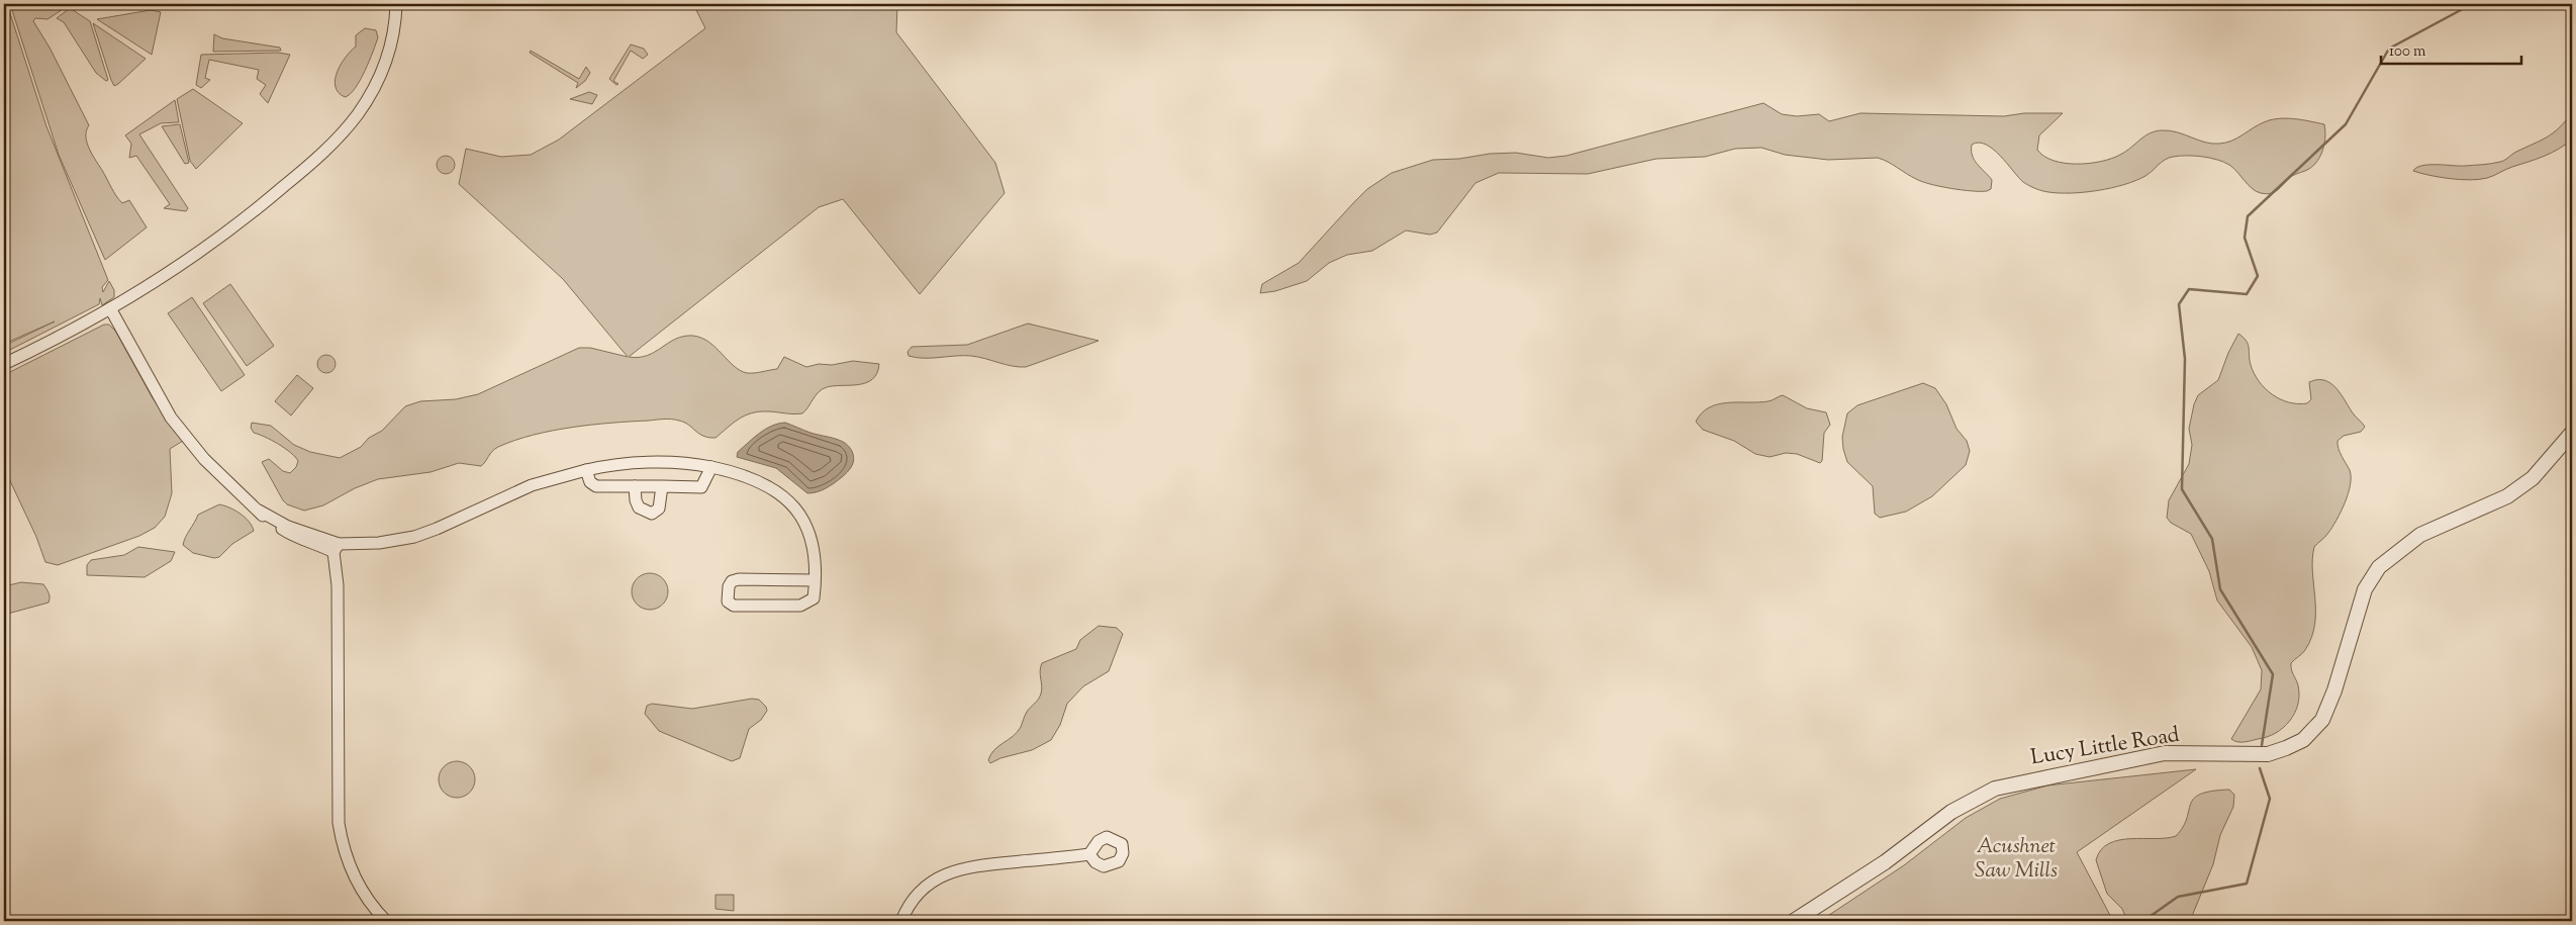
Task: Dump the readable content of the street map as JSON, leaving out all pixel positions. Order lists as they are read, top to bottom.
{
  "streets": {
    "street": ["Lucy Little Road"]
  },
  "parks": ["Acushnet Saw Mills"],
  "scale_bar": "100 m"
}
